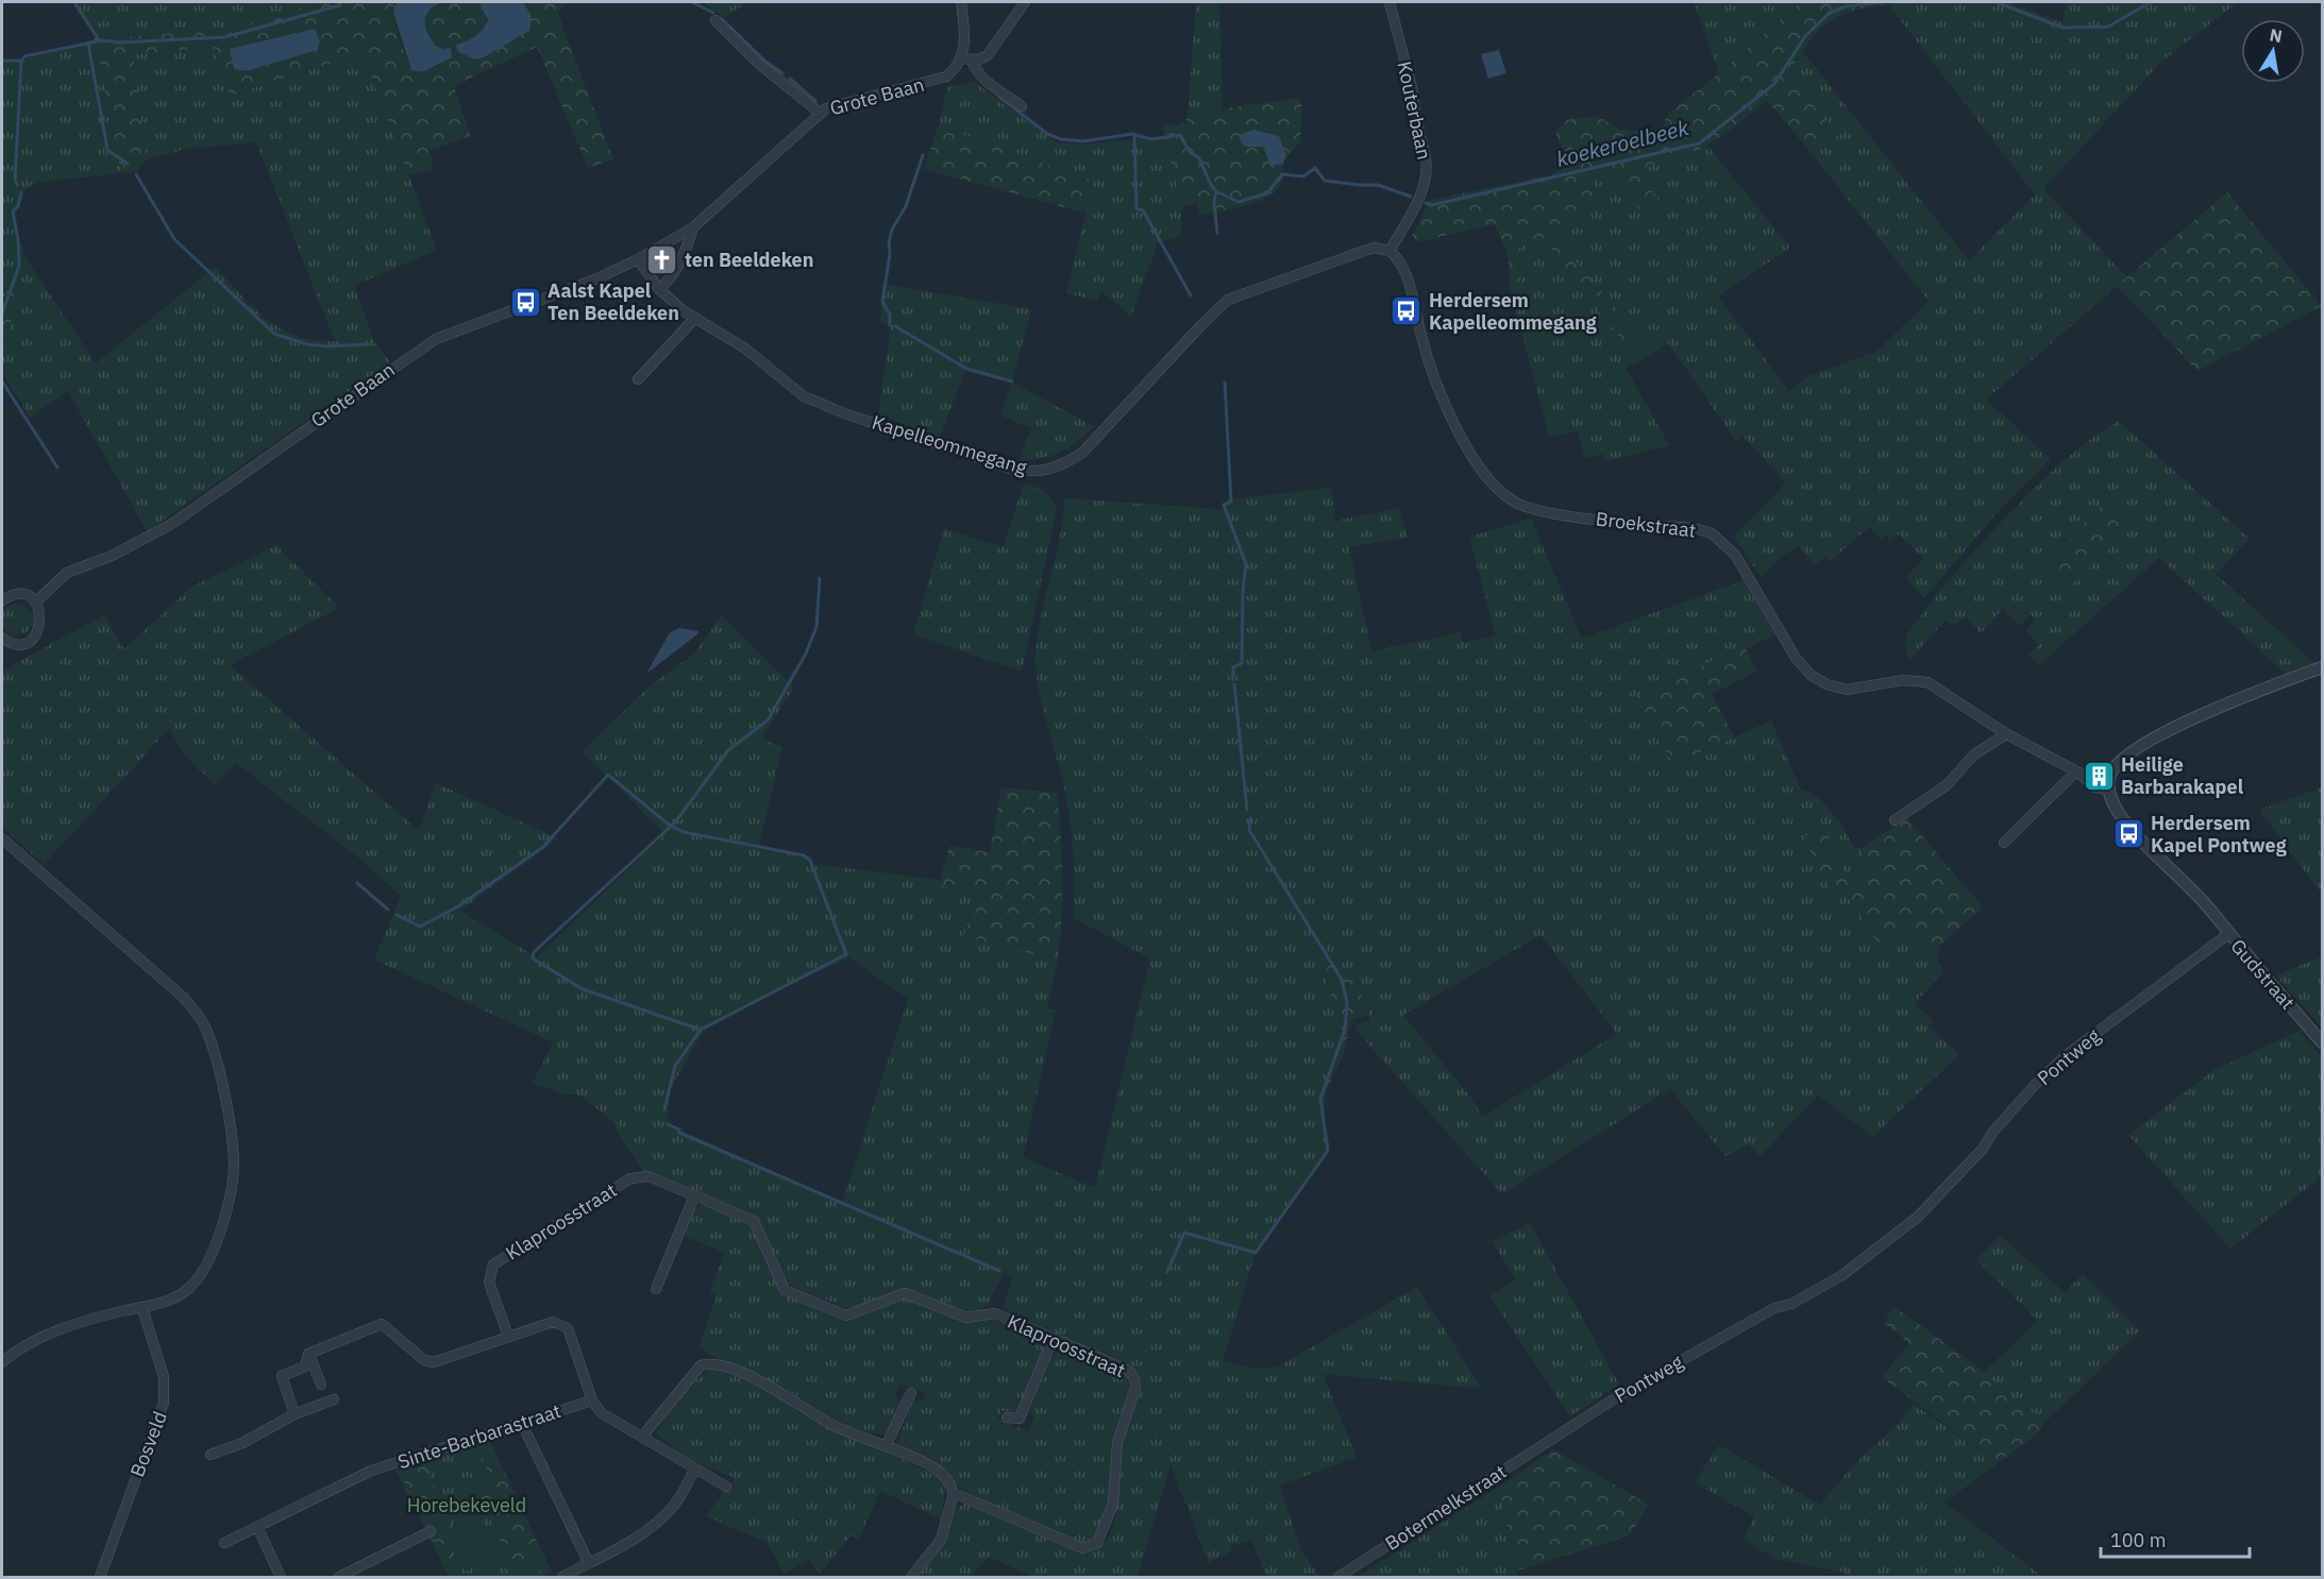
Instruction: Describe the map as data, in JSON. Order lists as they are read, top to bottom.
{
  "streets": {
    "street": [
      "Grote Baan",
      "Kouterbaan",
      "Kapelleommegang",
      "Broekstraat",
      "Gudstraat",
      "Pontweg",
      "Klaproosstraat",
      "Sinte-Barbarastraat",
      "Bosveld",
      "Botermelkstraat"
    ]
  },
  "crossings": [
    ["Grote Baan", "Kapelleommegang"],
    ["Kouterbaan", "Kapelleommegang"],
    ["Kouterbaan", "Broekstraat"],
    ["Kapelleommegang", "Broekstraat"],
    ["Gudstraat", "Pontweg"],
    ["Pontweg", "Botermelkstraat"]
  ],
  "water": ["koekeroelbeek"],
  "parks": ["Horebekeveld"],
  "places": {
    "church": ["ten Beeldeken"],
    "bus stop": ["Aalst Kapel Ten Beeldeken", "Herdersem Kapelleommegang", "Herdersem Kapel Pontweg"],
    "building": ["Heilige Barbarakapel"]
  },
  "scale_bar": "100 m",
  "north": "top"
}
